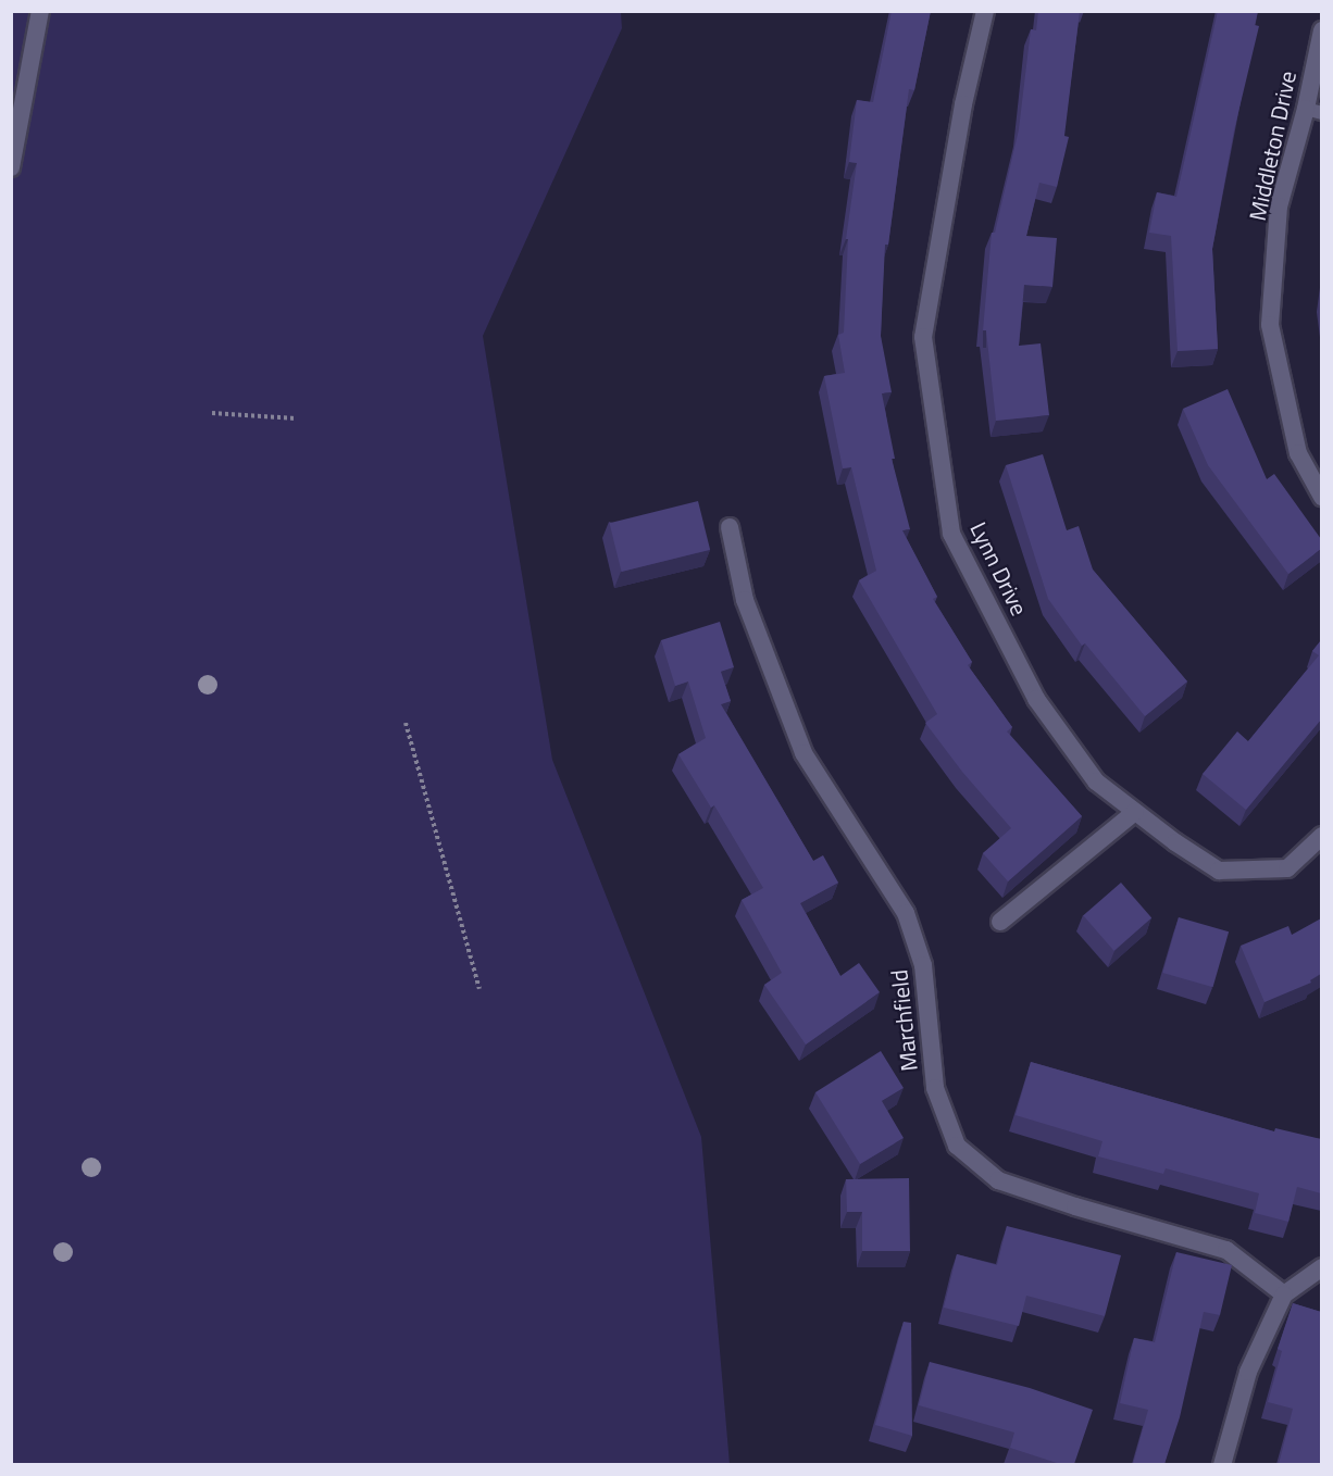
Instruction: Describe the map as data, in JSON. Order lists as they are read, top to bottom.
{
  "streets": {
    "street": ["Middleton Drive", "Lynn Drive", "Marchfield"]
  }
}
